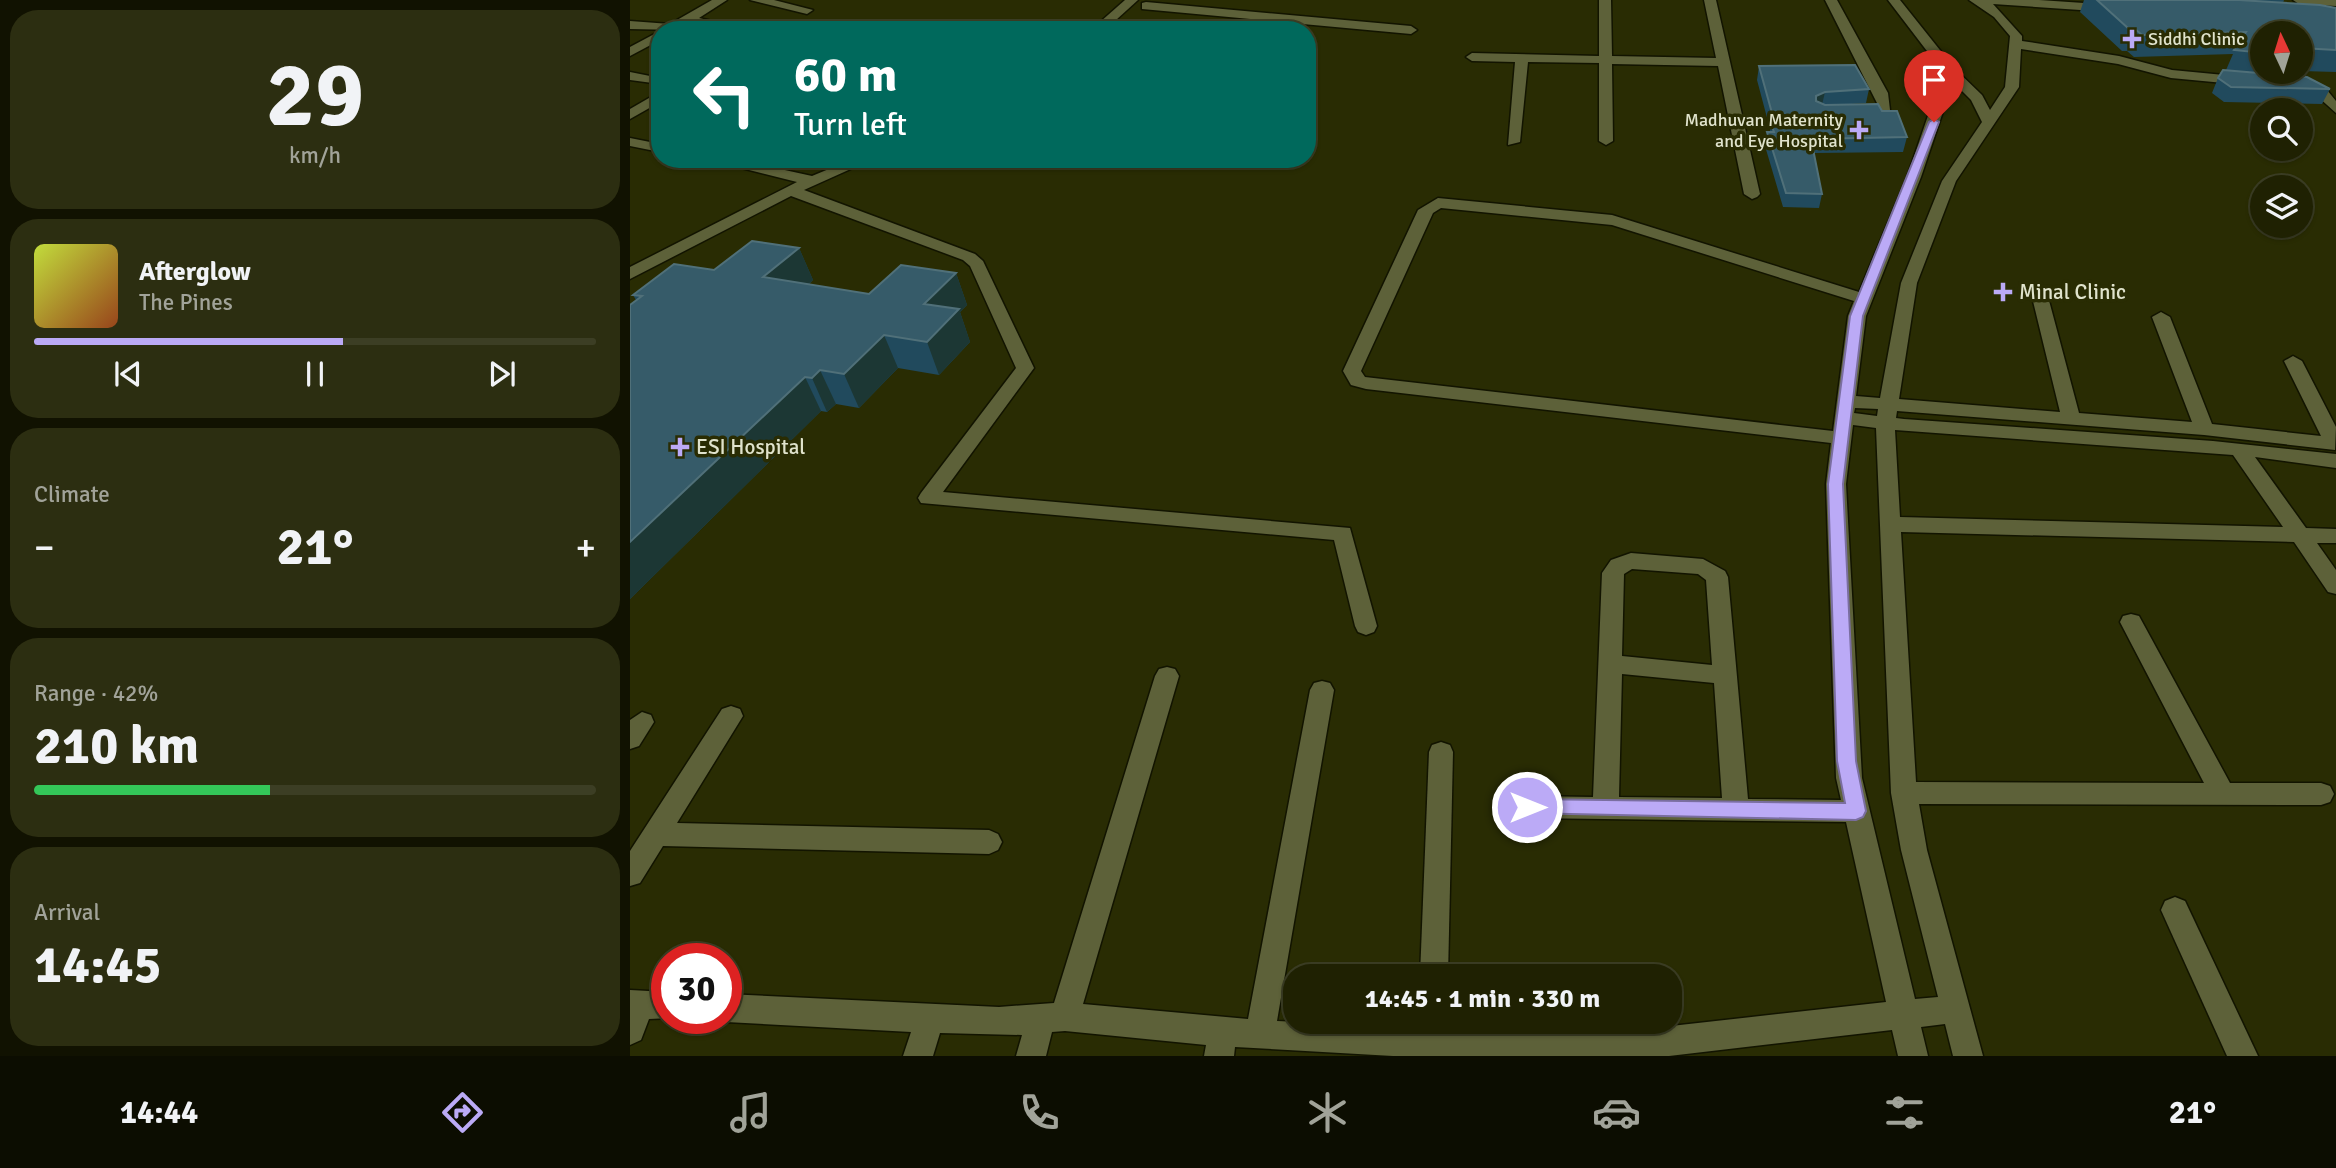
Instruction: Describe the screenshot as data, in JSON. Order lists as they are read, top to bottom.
{
  "places": {
    "health": [
      "Siddhi Clinic",
      "Madhuvan Maternity and Eye Hospital",
      "Minal Clinic",
      "ESI Hospital"
    ]
  },
  "north": "top",
  "page": {
    "tile": [
      ["29", "km/h"],
      "Climate",
      ["Range · 42%", "210 km"],
      ["Arrival", "14:45"]
    ],
    "turn": ["60 m", "Turn left"],
    "song": ["Afterglow", "The Pines"],
    "heat": ["−", "21°", "+"],
    "limit": "30",
    "trip": "14:45 · 1 min · 330 m",
    "tabs": ["14:44", "21°"]
  }
}
